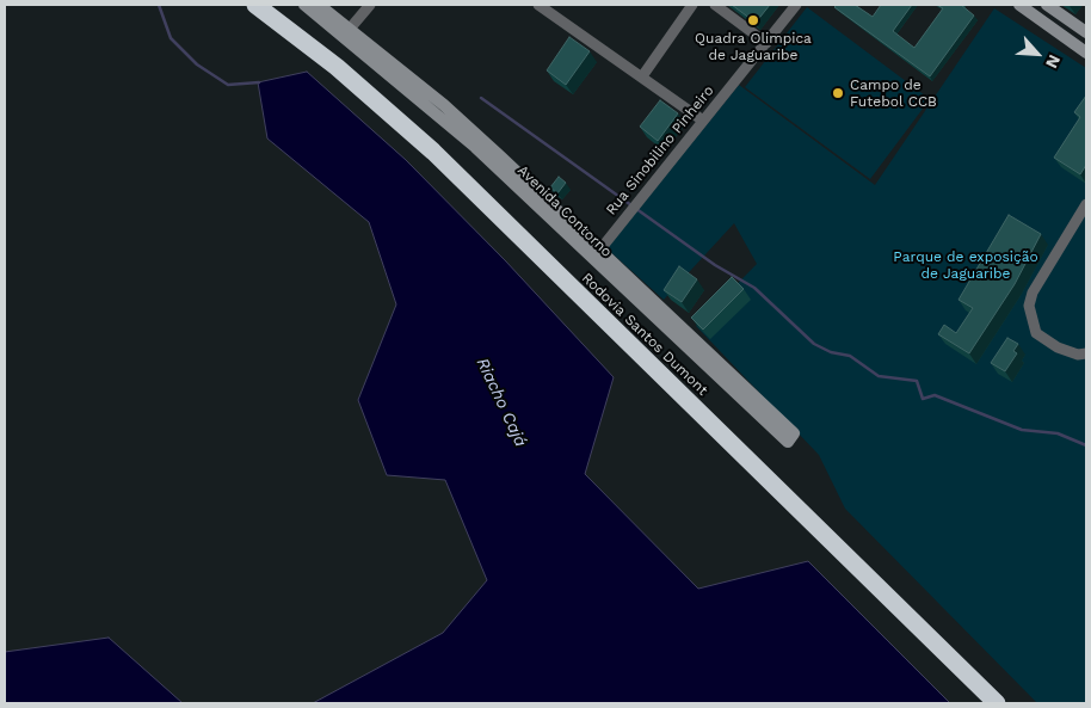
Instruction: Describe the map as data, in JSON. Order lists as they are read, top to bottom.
{
  "streets": {
    "highway": ["Rodovia Santos Dumont"],
    "street": ["Rua Sinobilino Pinheiro"]
  },
  "water": ["Riacho Cajá"],
  "parks": ["Parque de exposição de Jaguaribe"],
  "places": ["Quadra Olimpica de Jaguaribe", "Campo de Futebol CCB"],
  "north": "bottom right"
}
